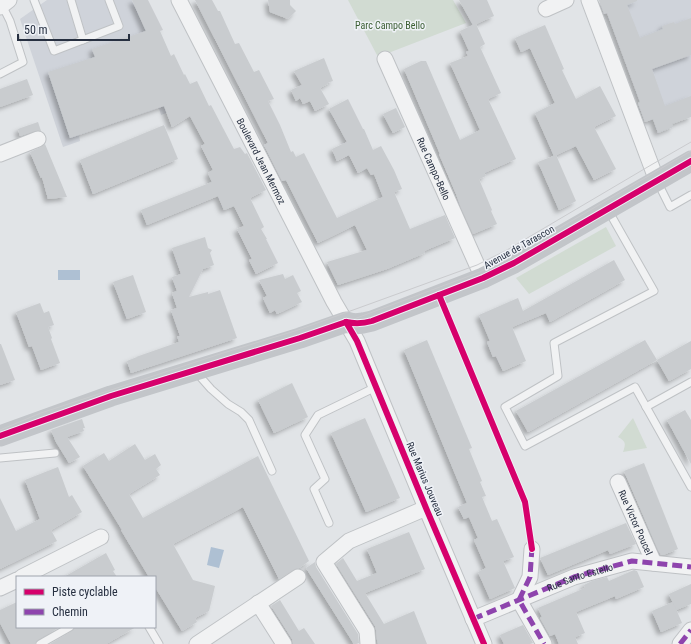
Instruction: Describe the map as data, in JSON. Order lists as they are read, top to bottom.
{
  "streets": {
    "street": [
      "Boulevard Jean Mermoz",
      "Rue Campo-Bello",
      "Avenue de Tarascon",
      "Rue Marius Jouveau",
      "Rue Victor Poucel",
      "Rue Santo Estello"
    ]
  },
  "crossings": [
    ["Boulevard Jean Mermoz", "Avenue de Tarascon"],
    ["Boulevard Jean Mermoz", "Rue Marius Jouveau"],
    ["Rue Campo-Bello", "Avenue de Tarascon"],
    ["Avenue de Tarascon", "Rue Marius Jouveau"],
    ["Rue Marius Jouveau", "Rue Santo Estello"],
    ["Rue Victor Poucel", "Rue Santo Estello"]
  ],
  "parks": ["Parc Campo Bello"],
  "legend": ["Piste cyclable", "Chemin"],
  "scale_bar": "50 m"
}
